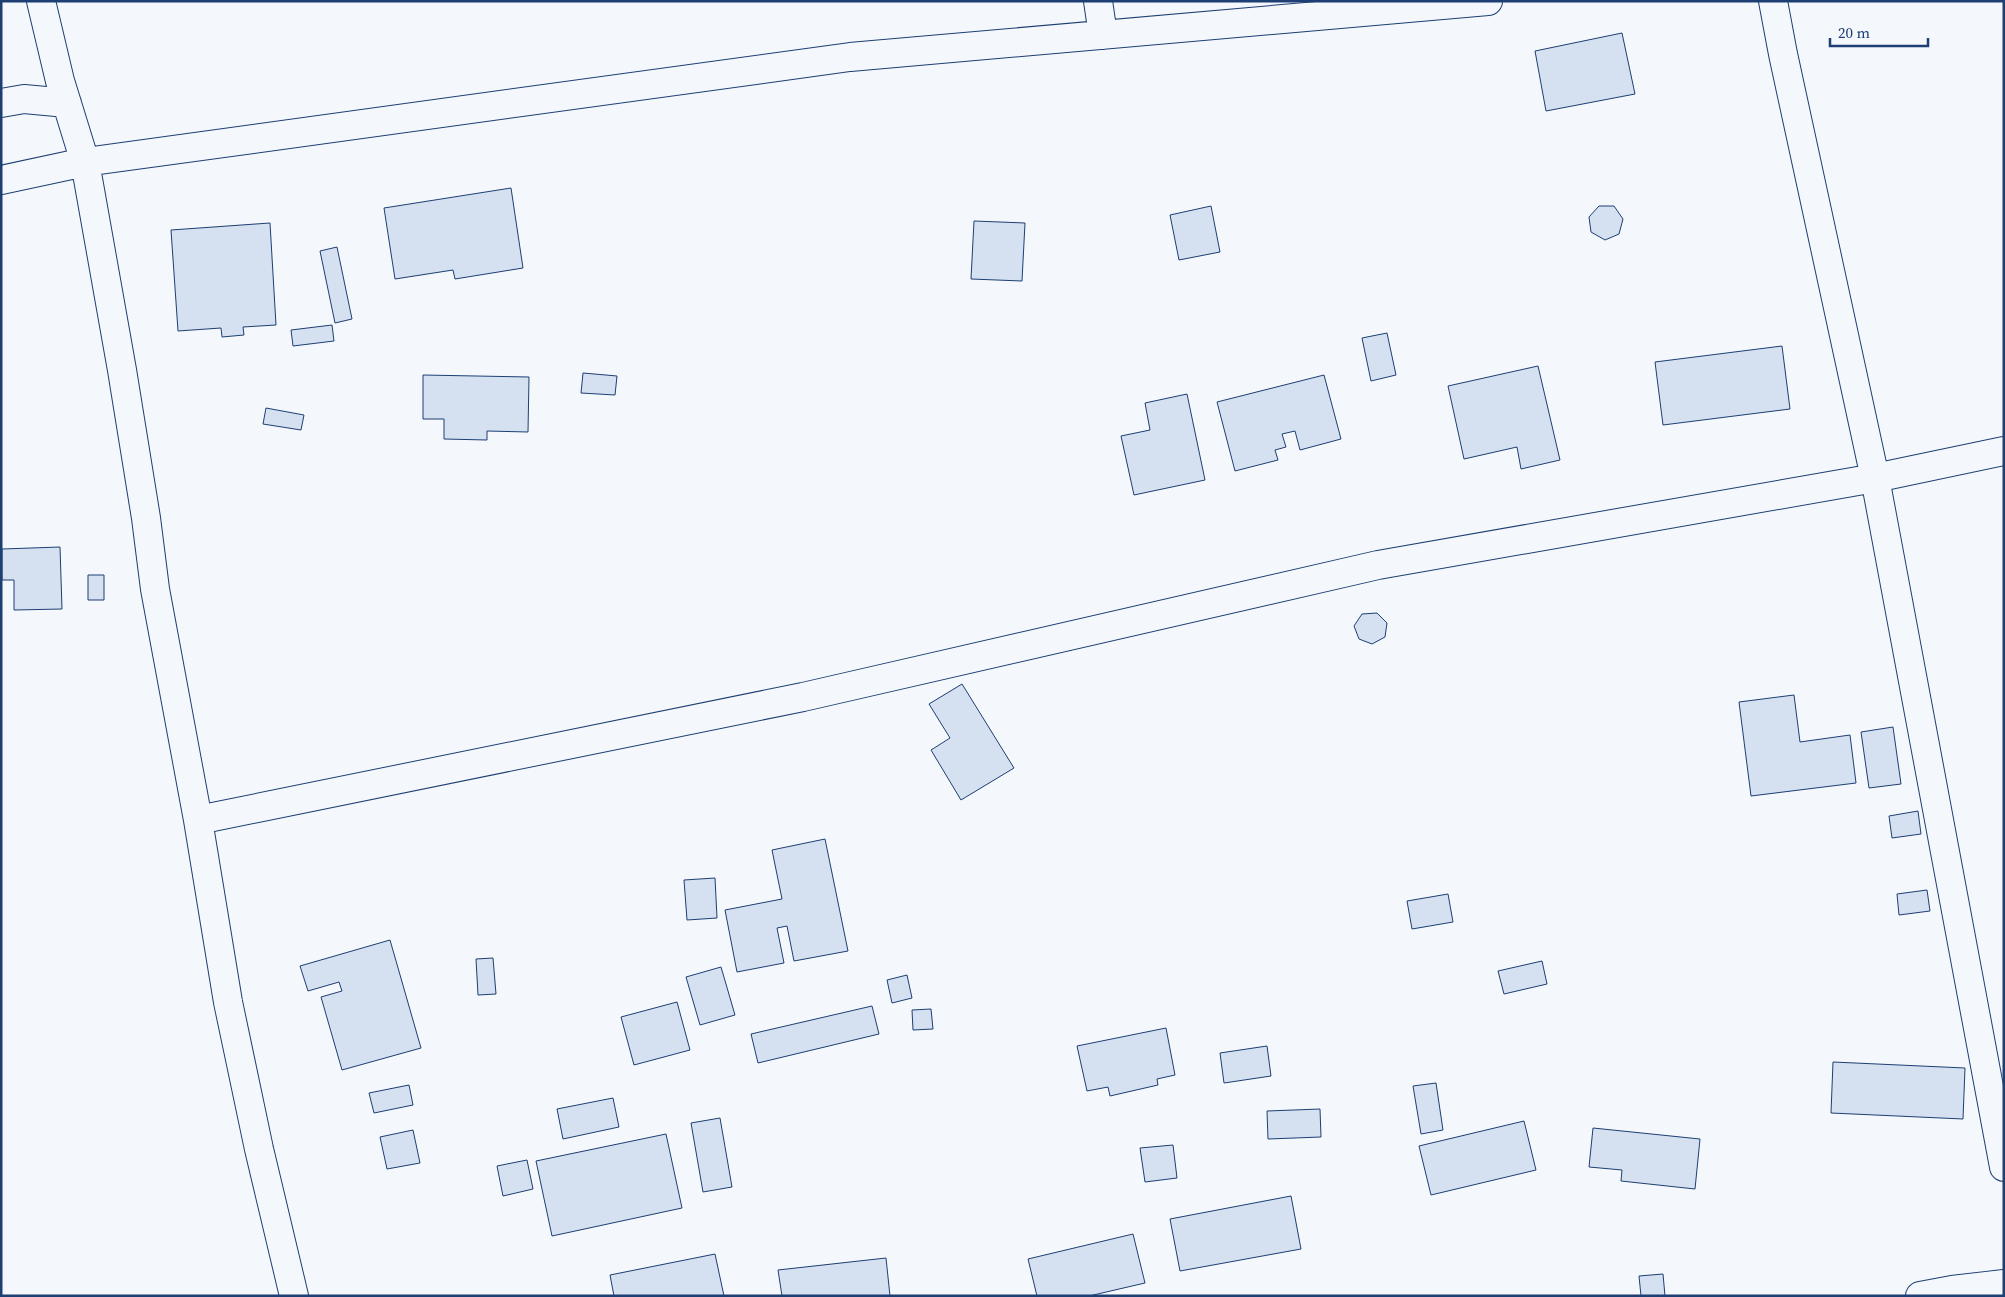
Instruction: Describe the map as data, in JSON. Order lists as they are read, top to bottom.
{
  "scale_bar": "20 m"
}
